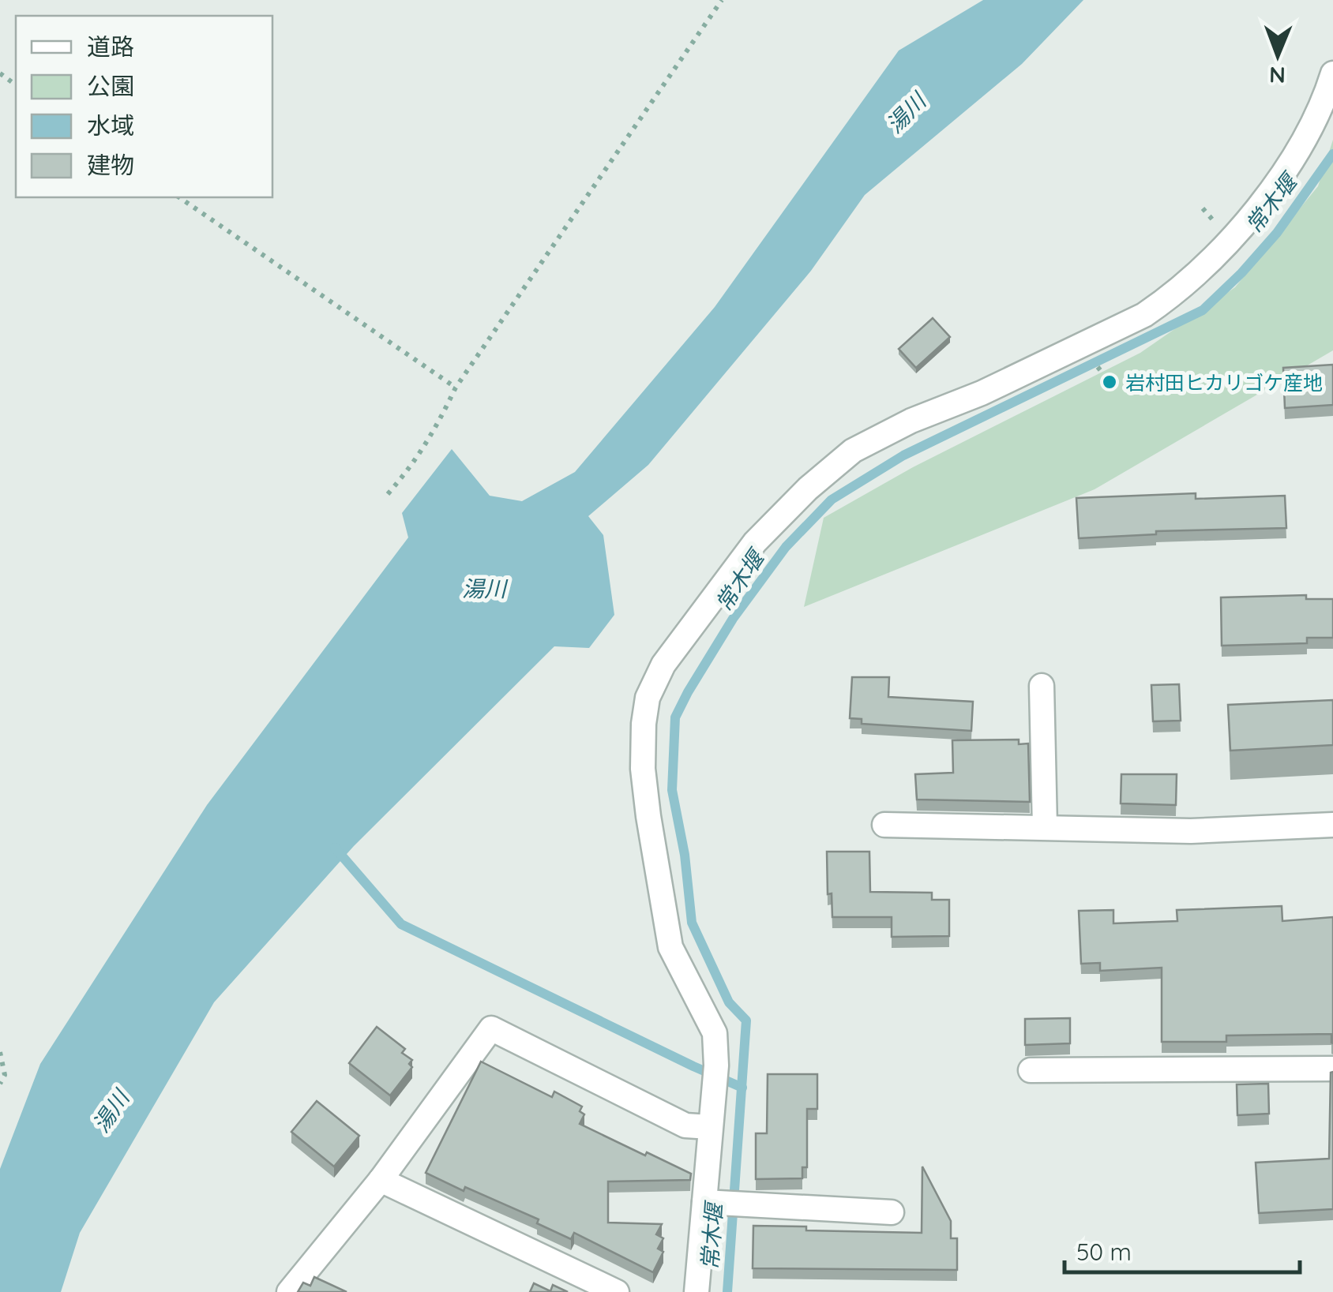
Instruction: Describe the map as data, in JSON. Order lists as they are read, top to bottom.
{
  "water": ["湯川", "常木堰"],
  "places": ["岩村田ヒカリゴケ産地"],
  "legend": [
    "道路",
    "公園",
    "水域",
    "建物"
  ],
  "scale_bar": "50 m",
  "north": "bottom"
}
